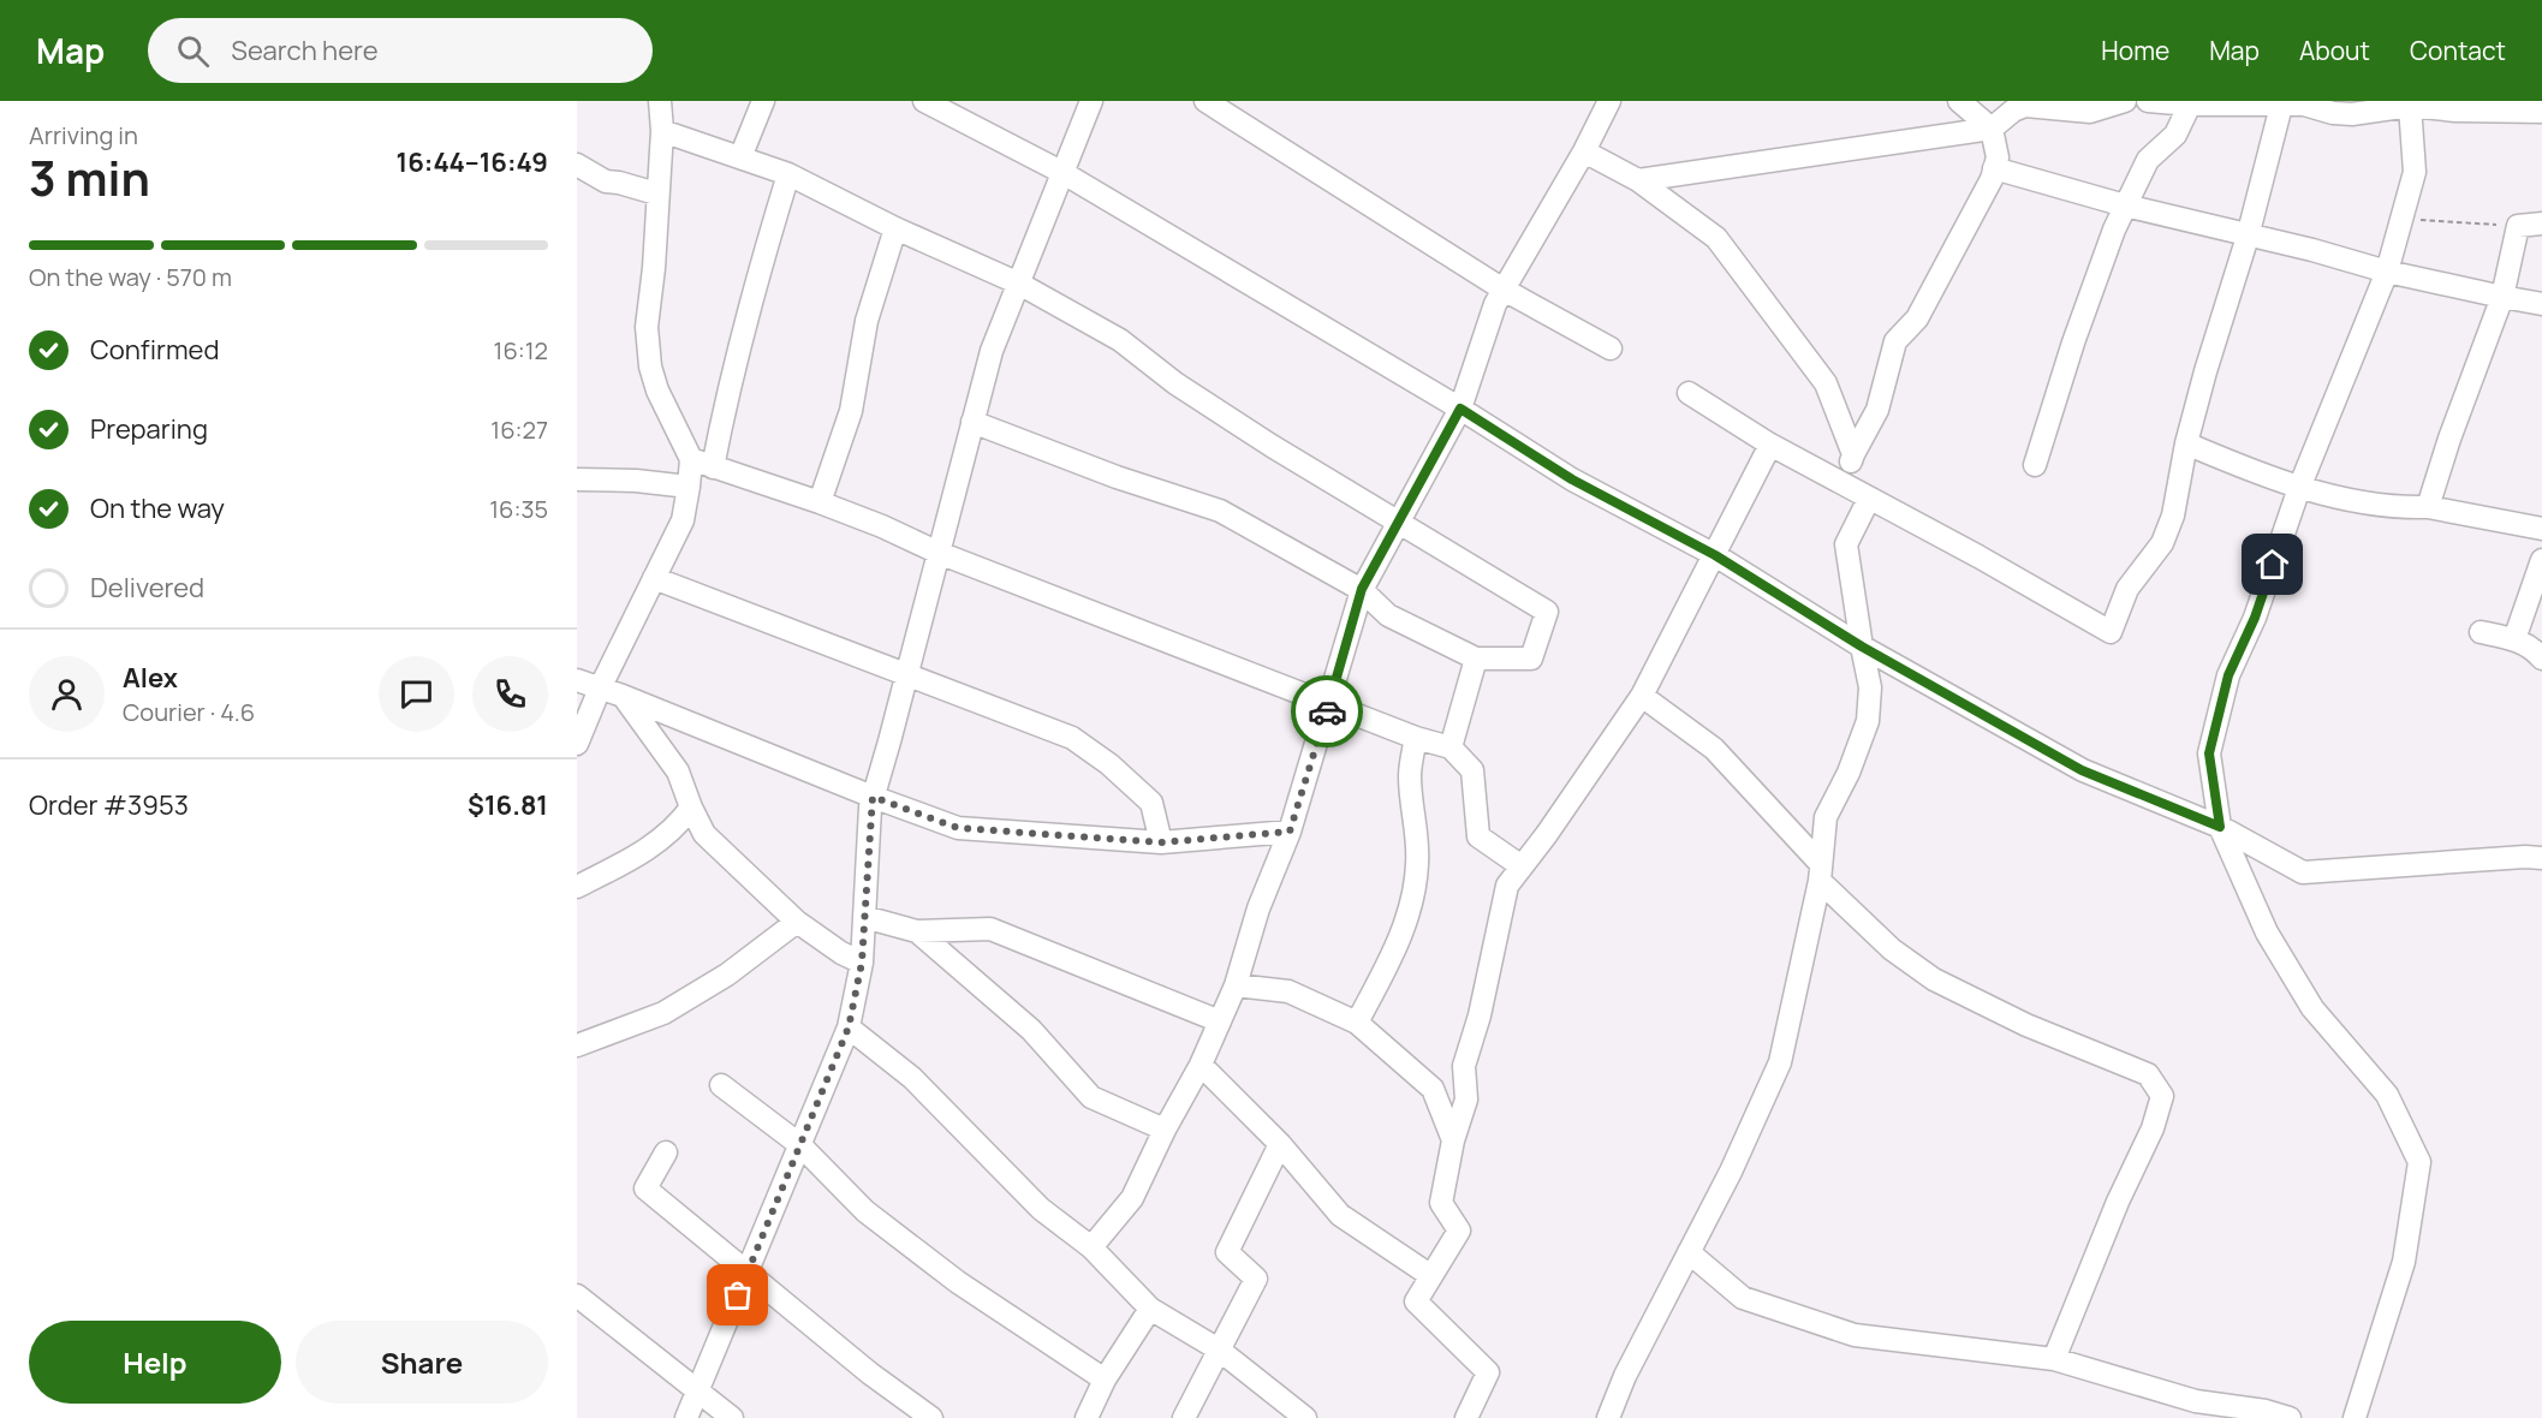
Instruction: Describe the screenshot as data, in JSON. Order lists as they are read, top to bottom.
{
  "page": {
    "header": "Map",
    "search": "Search here",
    "nav": [
      "Home",
      "Map",
      "About",
      "Contact"
    ],
    "heading": ["3 min", "Arriving in", "16:44–16:49"],
    "panel": [
      "Alex",
      "Courier · 4.6",
      "Order #3953",
      "$16.81"
    ],
    "bar": "On the way · 570 m",
    "list": [
      ["Confirmed", "16:12"],
      ["Preparing", "16:27"],
      ["On the way", "16:35"],
      "Delivered"
    ],
    "buttons": ["Help", "Share"]
  }
}
